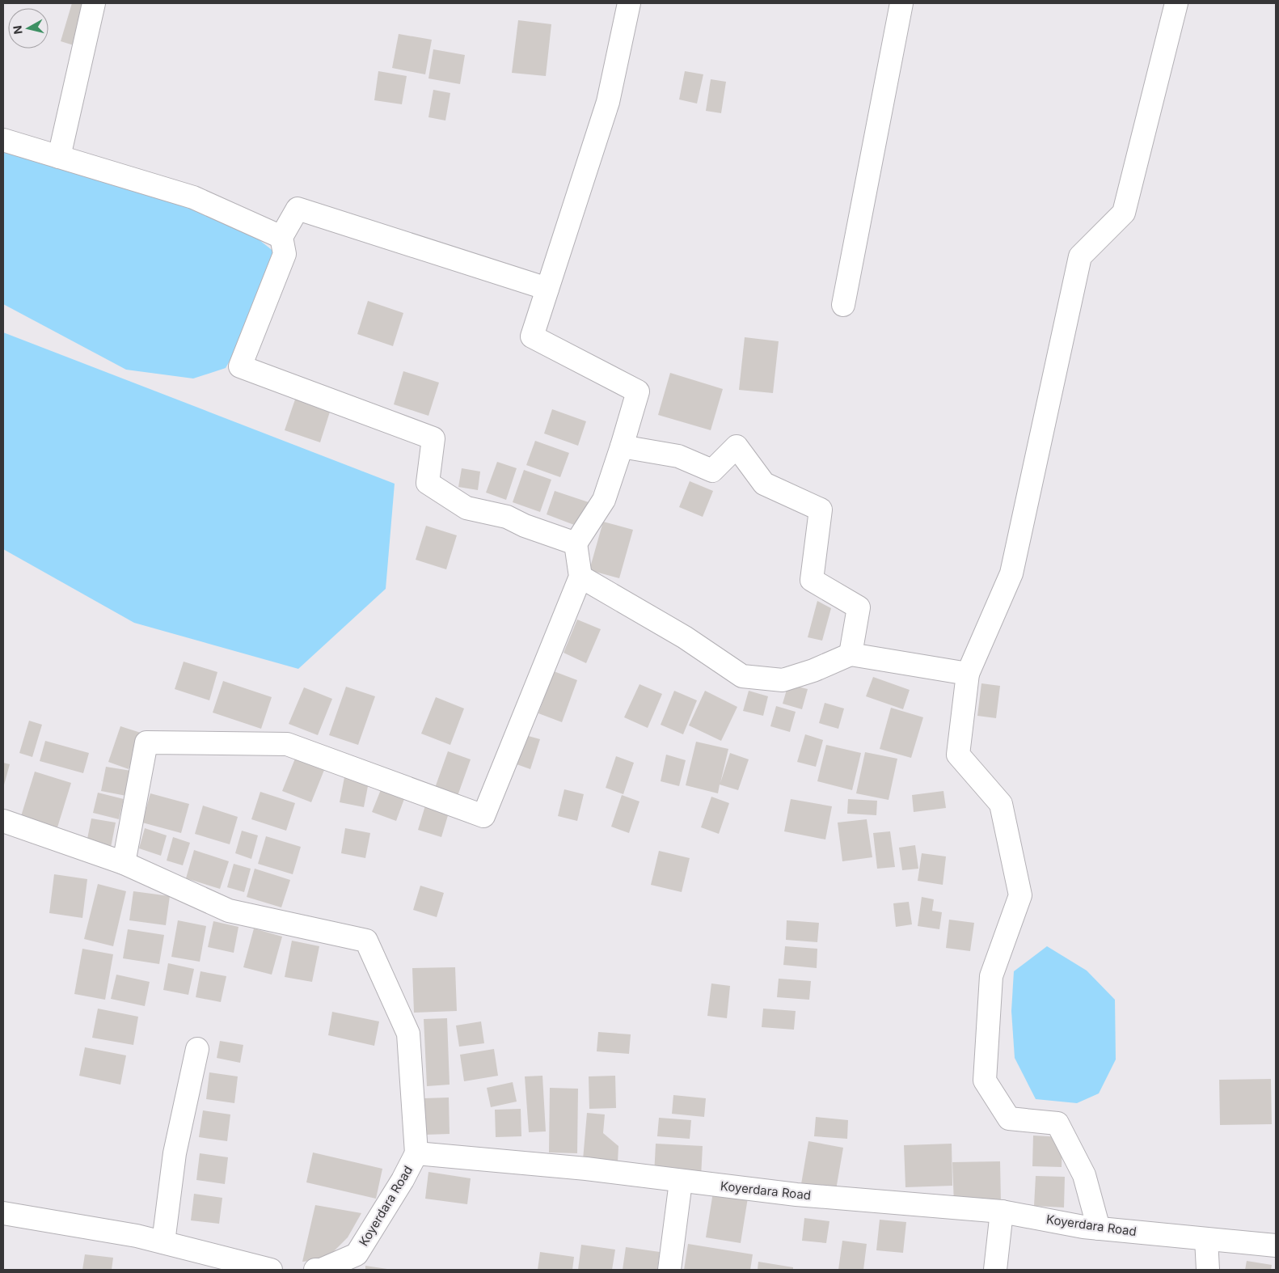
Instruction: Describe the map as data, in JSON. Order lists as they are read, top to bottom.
{
  "streets": {
    "street": ["Koyerdara Road"]
  },
  "north": "left"
}
